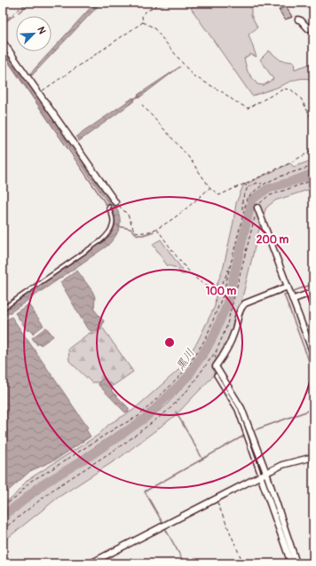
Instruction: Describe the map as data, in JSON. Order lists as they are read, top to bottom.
{
  "water": ["黒川"],
  "north": "top right",
  "rings": ["200 m", "100 m"]
}
